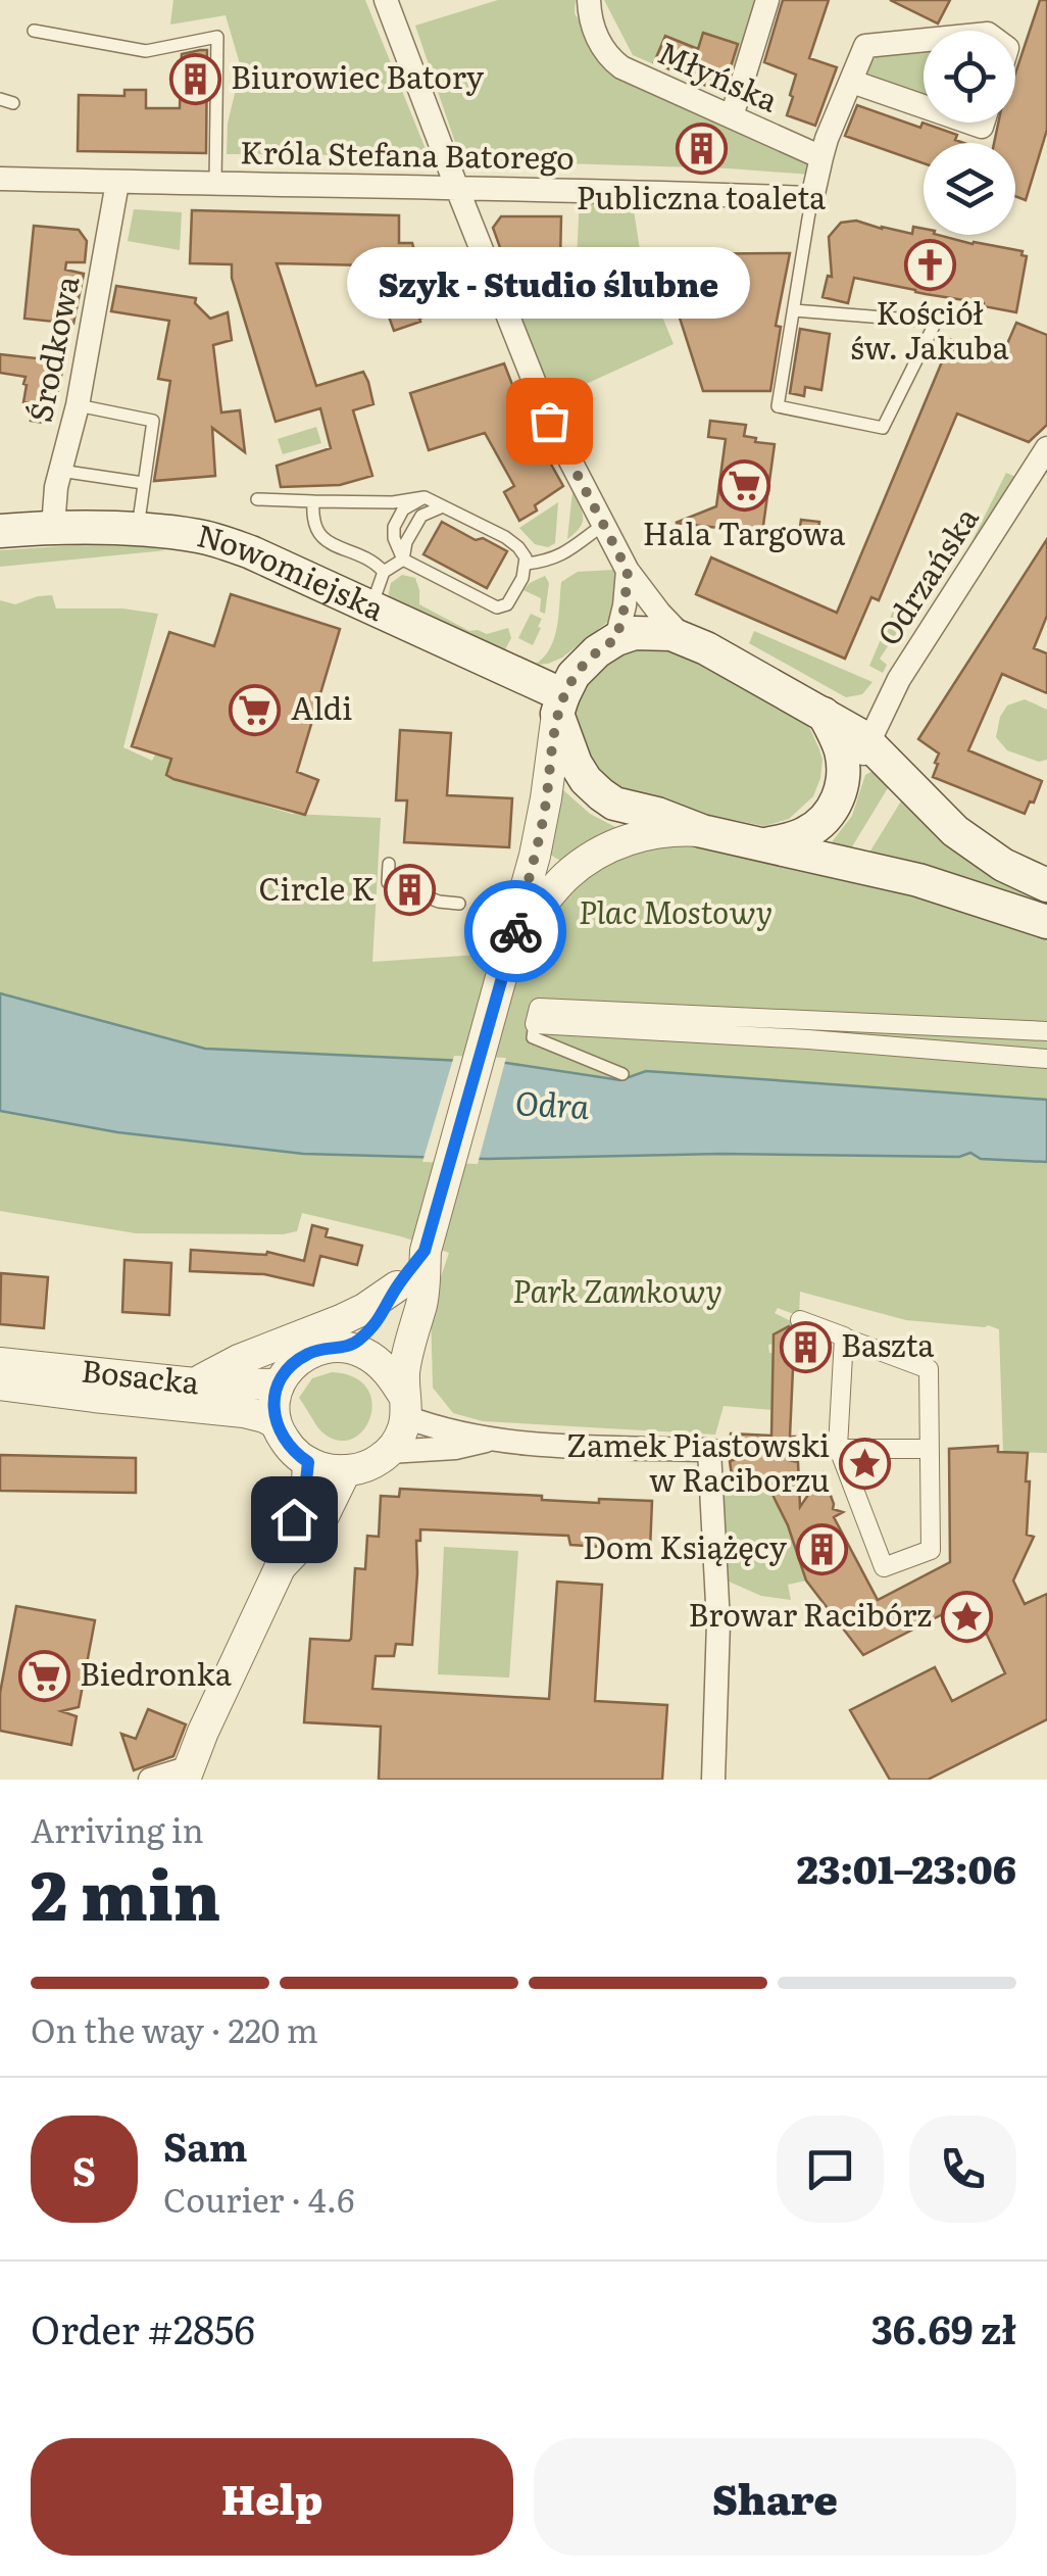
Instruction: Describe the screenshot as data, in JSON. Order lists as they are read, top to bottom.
{
  "streets": {
    "main road": ["Nowomiejska"],
    "street": [
      "Młyńska",
      "Króla Stefana Batorego",
      "Środkowa",
      "Odrzańska",
      "Bosacka"
    ]
  },
  "crossings": [
    ["Króla Stefana Batorego", "Środkowa"],
    ["Środkowa", "Nowomiejska"]
  ],
  "water": ["Odra"],
  "parks": ["Plac Mostowy", "Park Zamkowy"],
  "places": {
    "building": [
      "Biurowiec Batory",
      "Publiczna toaleta",
      "Circle K",
      "Baszta",
      "Dom Książęcy"
    ],
    "church": ["Kościół św. Jakuba"],
    "other": ["Szyk - Studio ślubne"],
    "supermarket": ["Hala Targowa", "Aldi", "Biedronka"],
    "place": ["Zamek Piastowski w Raciborzu", "Browar Racibórz"]
  },
  "page": {
    "bubble": "Szyk - Studio ślubne",
    "heading": ["2 min", "Arriving in", "23:01–23:06"],
    "panel": [
      "Sam",
      "Courier · 4.6",
      "Order #2856",
      "36.69 zł"
    ],
    "bar": "On the way · 220 m",
    "round": "S",
    "buttons": ["Help", "Share"]
  }
}
